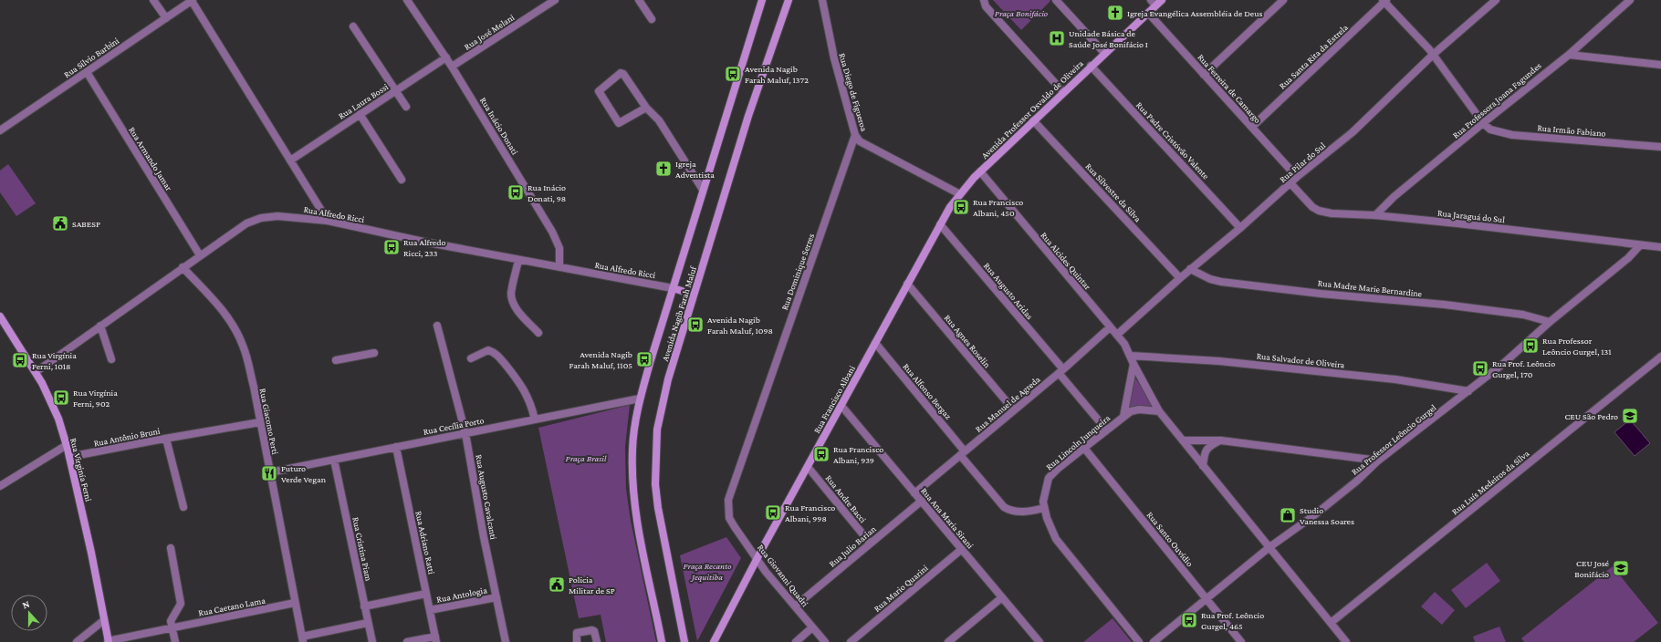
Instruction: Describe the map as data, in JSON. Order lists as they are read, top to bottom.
{
  "streets": {
    "main road": [
      "Avenida Professor Osvaldo de Oliveira",
      "Avenida Nagib Farah Maluf",
      "Rua Francisco Albani",
      "Rua Virginía Ferni"
    ],
    "street": [
      "Rua José Melani",
      "Rua Santa Rita da Estrela",
      "Rua Silvio Barbini",
      "Rua Ferreira de Camargo",
      "Rua Diego de Figueroa",
      "Rua Professora Joana Fagundes",
      "Rua Laura Bossi",
      "Rua Inácio Donati",
      "Rua Irmão Fabiano",
      "Rua Padre Cristóvão Valente",
      "Rua Armando Jamar",
      "Rua Pilar do Sul",
      "Rua Silvestre da Silva",
      "Rua Alfredo Ricci",
      "Rua Jaraguá do Sul",
      "Rua Alcides Quintar",
      "Rua Dominique Serres",
      "Rua Madre Marie Bernardine",
      "Rua Augusto Aridas",
      "Rua Agnes Roselin",
      "Rua Salvador de Oliveira",
      "Rua Alfonso Bergaz",
      "Rua Manuel de Agreda",
      "Rua Giacomo Perti",
      "Rua Cecília Porto",
      "Rua Antônio Bruni",
      "Rua Professor Leôncio Gurgel",
      "Rua Lincoln Junqueira",
      "Rua Luís Medeiros da Silva",
      "Rua Augusto Cavalcanti",
      "Rua Andre Bacci",
      "Rua Ana Maria Sirani",
      "Rua Santo Ouvídio",
      "Rua Adriano Ratti",
      "Rua Julio Barian",
      "Rua Cristina Piam",
      "Rua Giovanni Quadri",
      "Rua Mario Quarini",
      "Rua Antologia",
      "Rua Caetano Lama"
    ]
  },
  "crossings": [
    ["Rua José Melani", "Rua Inácio Donati"],
    ["Rua Santa Rita da Estrela", "Rua Ferreira de Camargo"],
    ["Rua Silvio Barbini", "Rua Armando Jamar"],
    ["Rua Ferreira de Camargo", "Avenida Professor Osvaldo de Oliveira"],
    ["Rua Ferreira de Camargo", "Rua Pilar do Sul"],
    ["Rua Diego de Figueroa", "Rua Dominique Serres"],
    ["Rua Diego de Figueroa", "Rua Francisco Albani"],
    ["Rua Professora Joana Fagundes", "Rua Irmão Fabiano"],
    ["Rua Professora Joana Fagundes", "Rua Jaraguá do Sul"],
    ["Rua Laura Bossi", "Rua Inácio Donati"],
    ["Avenida Professor Osvaldo de Oliveira", "Rua Padre Cristóvão Valente"],
    ["Avenida Professor Osvaldo de Oliveira", "Rua Silvestre da Silva"],
    ["Avenida Professor Osvaldo de Oliveira", "Rua Alcides Quintar"],
    ["Avenida Professor Osvaldo de Oliveira", "Rua Francisco Albani"],
    ["Rua Inácio Donati", "Rua Alfredo Ricci"],
    ["Rua Padre Cristóvão Valente", "Rua Pilar do Sul"],
    ["Rua Armando Jamar", "Rua Alfredo Ricci"],
    ["Rua Pilar do Sul", "Rua Silvestre da Silva"],
    ["Rua Pilar do Sul", "Rua Jaraguá do Sul"],
    ["Rua Pilar do Sul", "Rua Alcides Quintar"],
    ["Rua Pilar do Sul", "Rua Madre Marie Bernardine"],
    ["Rua Alfredo Ricci", "Avenida Nagib Farah Maluf"],
    ["Rua Alfredo Ricci", "Rua Giacomo Perti"],
    ["Rua Alfredo Ricci", "Rua Virginía Ferni"],
    ["Rua Jaraguá do Sul", "Rua Professor Leôncio Gurgel"],
    ["Rua Alcides Quintar", "Rua Salvador de Oliveira"],
    ["Rua Alcides Quintar", "Rua Francisco Albani"],
    ["Rua Alcides Quintar", "Rua Manuel de Agreda"],
    ["Rua Alcides Quintar", "Rua Lincoln Junqueira"],
    ["Rua Dominique Serres", "Rua Giovanni Quadri"],
    ["Rua Madre Marie Bernardine", "Rua Professor Leôncio Gurgel"],
    ["Rua Augusto Aridas", "Rua Francisco Albani"],
    ["Rua Augusto Aridas", "Rua Manuel de Agreda"],
    ["Rua Augusto Aridas", "Rua Lincoln Junqueira"],
    ["Avenida Nagib Farah Maluf", "Rua Cecília Porto"],
    ["Rua Agnes Roselin", "Rua Francisco Albani"],
    ["Rua Agnes Roselin", "Rua Manuel de Agreda"],
    ["Rua Salvador de Oliveira", "Rua Professor Leôncio Gurgel"],
    ["Rua Alfonso Bergaz", "Rua Francisco Albani"],
    ["Rua Alfonso Bergaz", "Rua Manuel de Agreda"],
    ["Rua Alfonso Bergaz", "Rua Lincoln Junqueira"],
    ["Rua Francisco Albani", "Rua Andre Bacci"],
    ["Rua Francisco Albani", "Rua Ana Maria Sirani"],
    ["Rua Francisco Albani", "Rua Giovanni Quadri"],
    ["Rua Manuel de Agreda", "Rua Ana Maria Sirani"],
    ["Rua Giacomo Perti", "Rua Cecília Porto"],
    ["Rua Giacomo Perti", "Rua Antônio Bruni"],
    ["Rua Giacomo Perti", "Rua Caetano Lama"],
    ["Rua Cecília Porto", "Rua Augusto Cavalcanti"],
    ["Rua Cecília Porto", "Rua Adriano Ratti"],
    ["Rua Cecília Porto", "Rua Cristina Piam"],
    ["Rua Antônio Bruni", "Rua Virginía Ferni"],
    ["Rua Professor Leôncio Gurgel", "Rua Santo Ouvídio"],
    ["Rua Lincoln Junqueira", "Rua Santo Ouvídio"],
    ["Rua Virginía Ferni", "Rua Caetano Lama"],
    ["Rua Augusto Cavalcanti", "Rua Antologia"],
    ["Rua Andre Bacci", "Rua Julio Barian"],
    ["Rua Ana Maria Sirani", "Rua Julio Barian"],
    ["Rua Ana Maria Sirani", "Rua Mario Quarini"],
    ["Rua Adriano Ratti", "Rua Antologia"],
    ["Rua Julio Barian", "Rua Giovanni Quadri"]
  ],
  "parks": ["Praça Bonifácio", "Praça Brasil", "Praça Recanto Jequitiba"],
  "places": {
    "church": ["Igreja Evangélica Assembléia de Deus", "Igreja Adventista"],
    "hospital": ["Unidade Básica de Saúde José Bonifácio I"],
    "bus stop": [
      "Avenida Nagib Farah Maluf, 1372",
      "Rua Inácio Donati, 98",
      "Rua Francisco Albani, 450",
      "Rua Alfredo Ricci, 233",
      "Avenida Nagib Farah Maluf, 1098",
      "Rua Professor Leôncio Gurgel, 131",
      "Avenida Nagib Farah Maluf, 1105",
      "Rua Virgínia Ferni, 1018",
      "Rua Prof. Leôncio Gurgel, 170",
      "Rua Virgínia Ferni, 902",
      "Rua Francisco Albani, 939",
      "Rua Francisco Albani, 998",
      "Rua Prof. Leôncio Gurgel, 465"
    ],
    "public building": ["SABESP", "Policia Militar de SP"],
    "school or university": ["CEU São Pedro", "CEU José Bonifácio"],
    "restaurant": ["Futuro Verde Vegan"],
    "shop": ["Studio Vanessa Soares"]
  },
  "north": "top"
}
